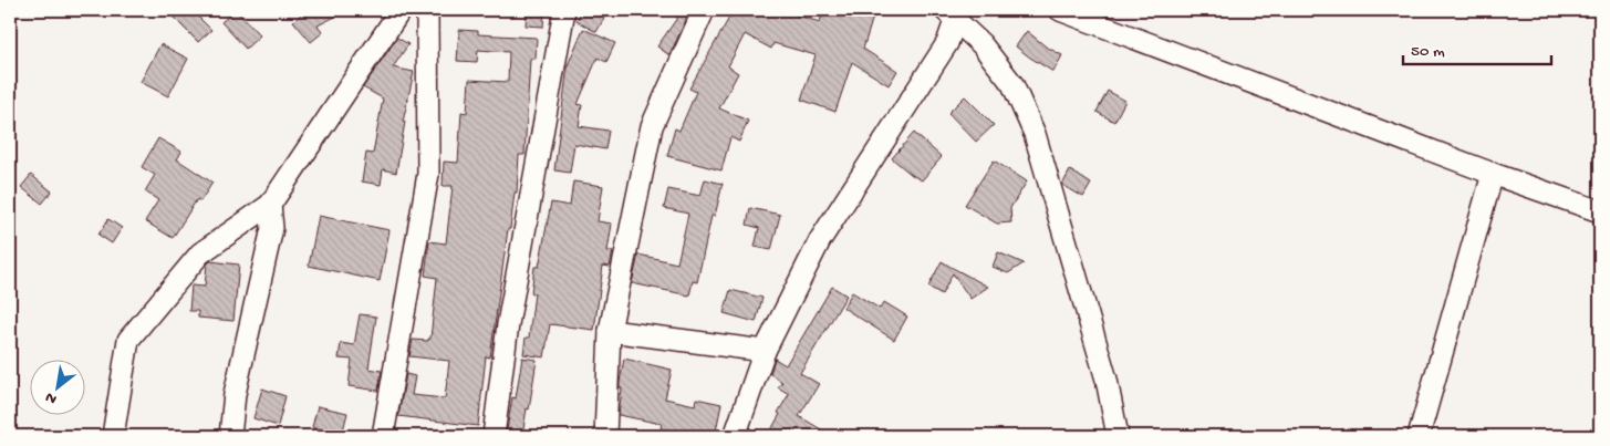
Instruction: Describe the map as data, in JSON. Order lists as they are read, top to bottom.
{
  "scale_bar": "50 m",
  "north": "bottom left"
}
